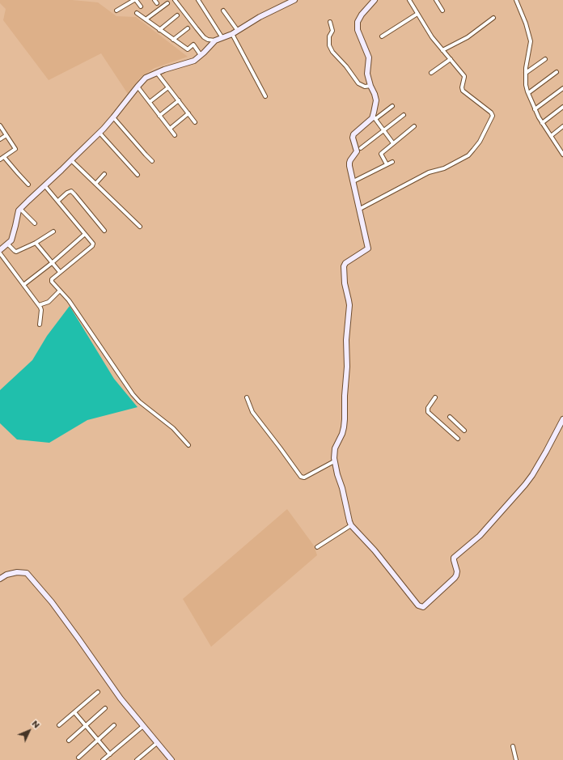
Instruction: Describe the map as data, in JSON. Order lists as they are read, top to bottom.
{
  "north": "top right"
}
